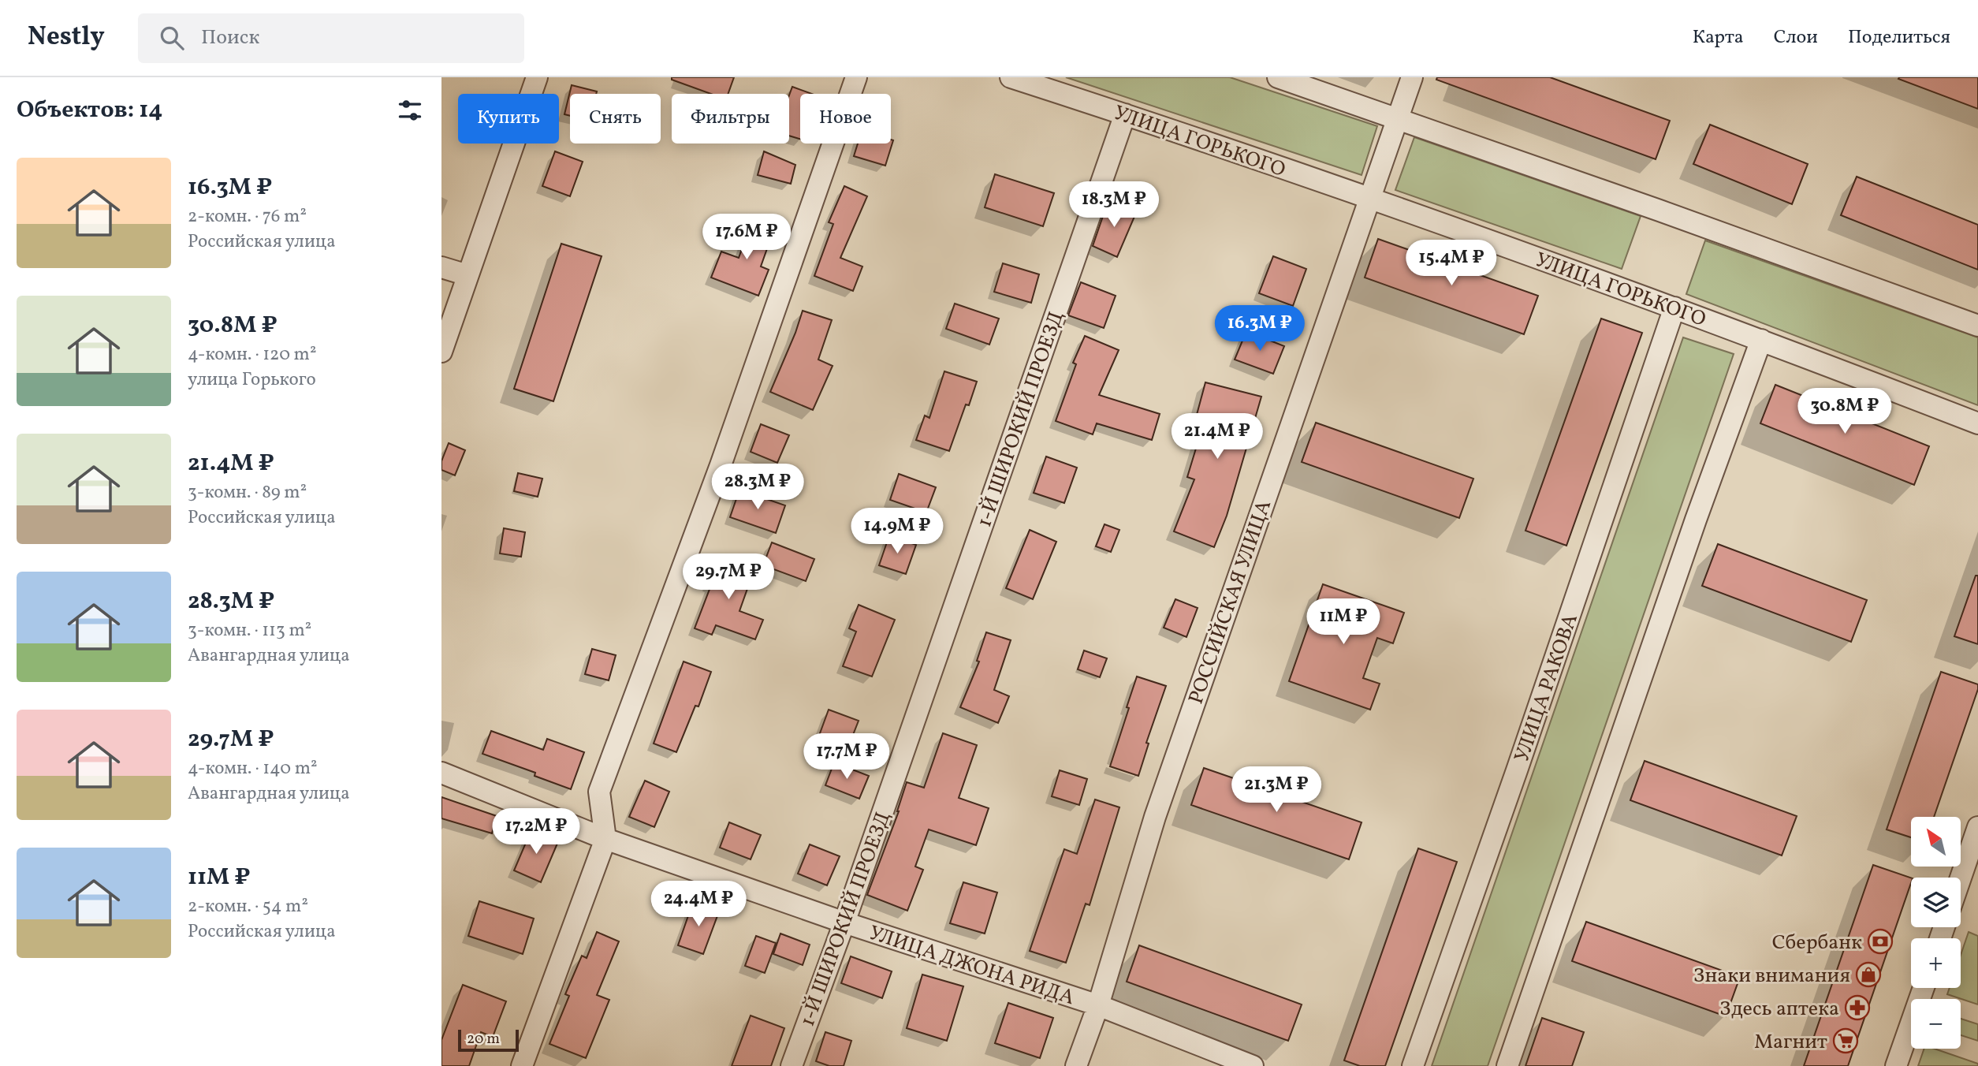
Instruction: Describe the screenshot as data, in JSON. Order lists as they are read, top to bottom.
{
  "streets": {
    "street": [
      "УЛИЦА ГОРЬКОГО",
      "1-Й ШИРОКИЙ ПРОЕЗД",
      "РОССИЙСКАЯ УЛИЦА",
      "УЛИЦА РАКОВА",
      "УЛИЦА ДЖОНА РИДА"
    ]
  },
  "crossings": [
    ["УЛИЦА ГОРЬКОГО", "1-Й ШИРОКИЙ ПРОЕЗД"],
    ["УЛИЦА ГОРЬКОГО", "РОССИЙСКАЯ УЛИЦА"],
    ["УЛИЦА ГОРЬКОГО", "УЛИЦА РАКОВА"],
    ["1-Й ШИРОКИЙ ПРОЕЗД", "УЛИЦА ДЖОНА РИДА"],
    ["РОССИЙСКАЯ УЛИЦА", "УЛИЦА ДЖОНА РИДА"]
  ],
  "places": {
    "bank": ["Сбербанк"],
    "shop": ["Знаки внимания"],
    "pharmacy": ["Здесь аптека"],
    "supermarket": ["Магнит"]
  },
  "scale_bar": "20 m",
  "north": "top left",
  "page": {
    "header": "Nestly",
    "search": "Поиск",
    "nav": ["Карта", "Слои", "Поделиться"],
    "heading": "Объектов: 14",
    "chip": [
      "Купить",
      "Снять",
      "Фильтры",
      "Новое"
    ],
    "list": [
      {
        "name": "16.3M ₽",
        "note": "2-комн. · 76 m² · Российская улица"
      },
      {
        "name": "30.8M ₽",
        "note": "4-комн. · 120 m² · улица Горького"
      },
      {
        "name": "21.4M ₽",
        "note": "3-комн. · 89 m² · Российская улица"
      },
      {
        "name": "28.3M ₽",
        "note": "3-комн. · 113 m² · Авангардная улица"
      },
      {
        "name": "29.7M ₽",
        "note": "4-комн. · 140 m² · Авангардная улица"
      },
      {
        "name": "11M ₽",
        "note": "2-комн. · 54 m² · Российская улица"
      }
    ],
    "price": [
      "18.3M ₽",
      "17.6M ₽",
      "15.4M ₽",
      "16.3M ₽",
      "30.8M ₽",
      "21.4M ₽",
      "28.3M ₽",
      "14.9M ₽",
      "29.7M ₽",
      "11M ₽",
      "17.7M ₽",
      "21.3M ₽",
      "17.2M ₽",
      "24.4M ₽"
    ],
    "map_buttons": ["+", "−"],
    "scale": "20 m"
  }
}
